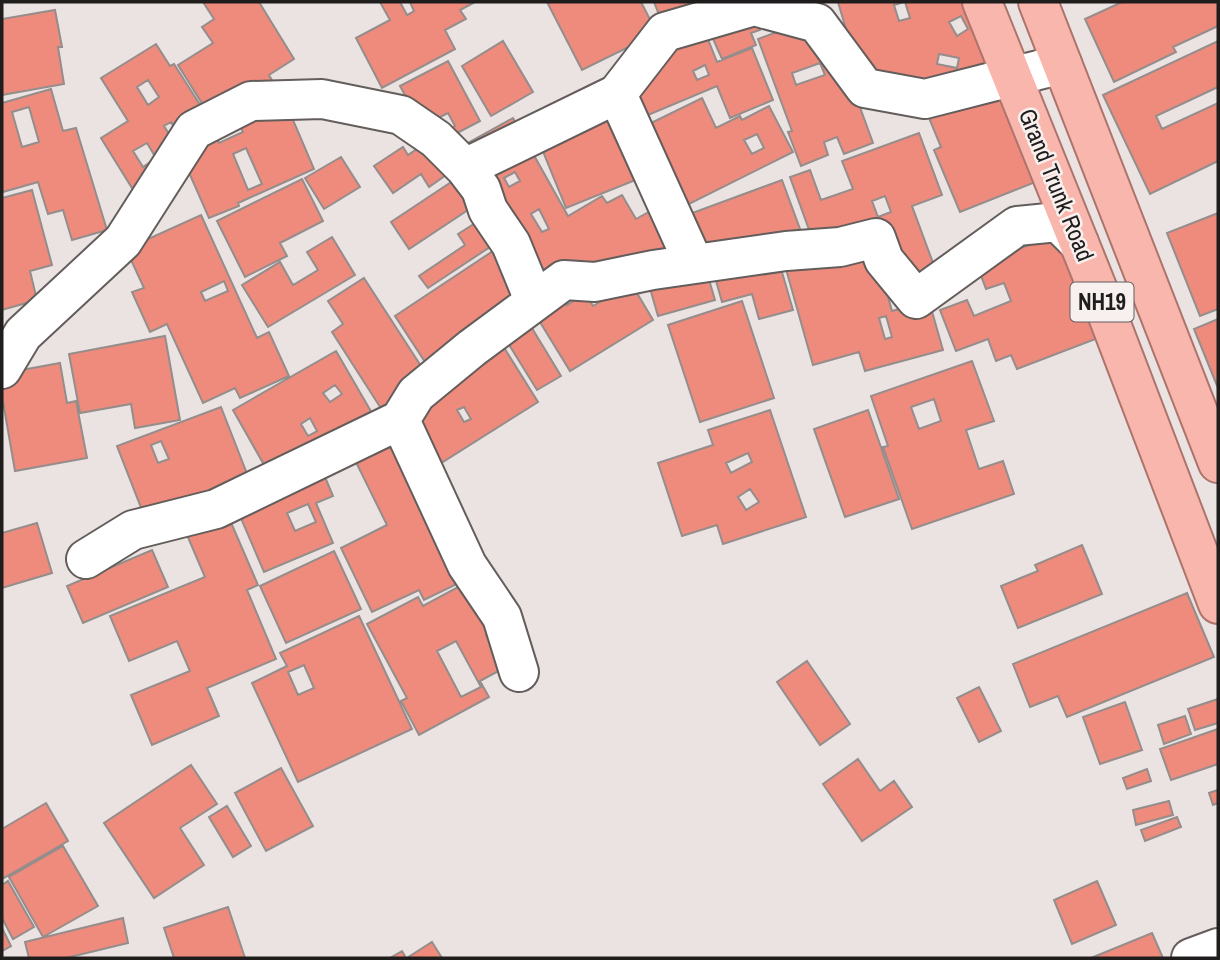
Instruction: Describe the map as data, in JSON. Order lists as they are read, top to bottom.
{
  "streets": {
    "highway": ["Grand Trunk Road", "NH19"]
  }
}
